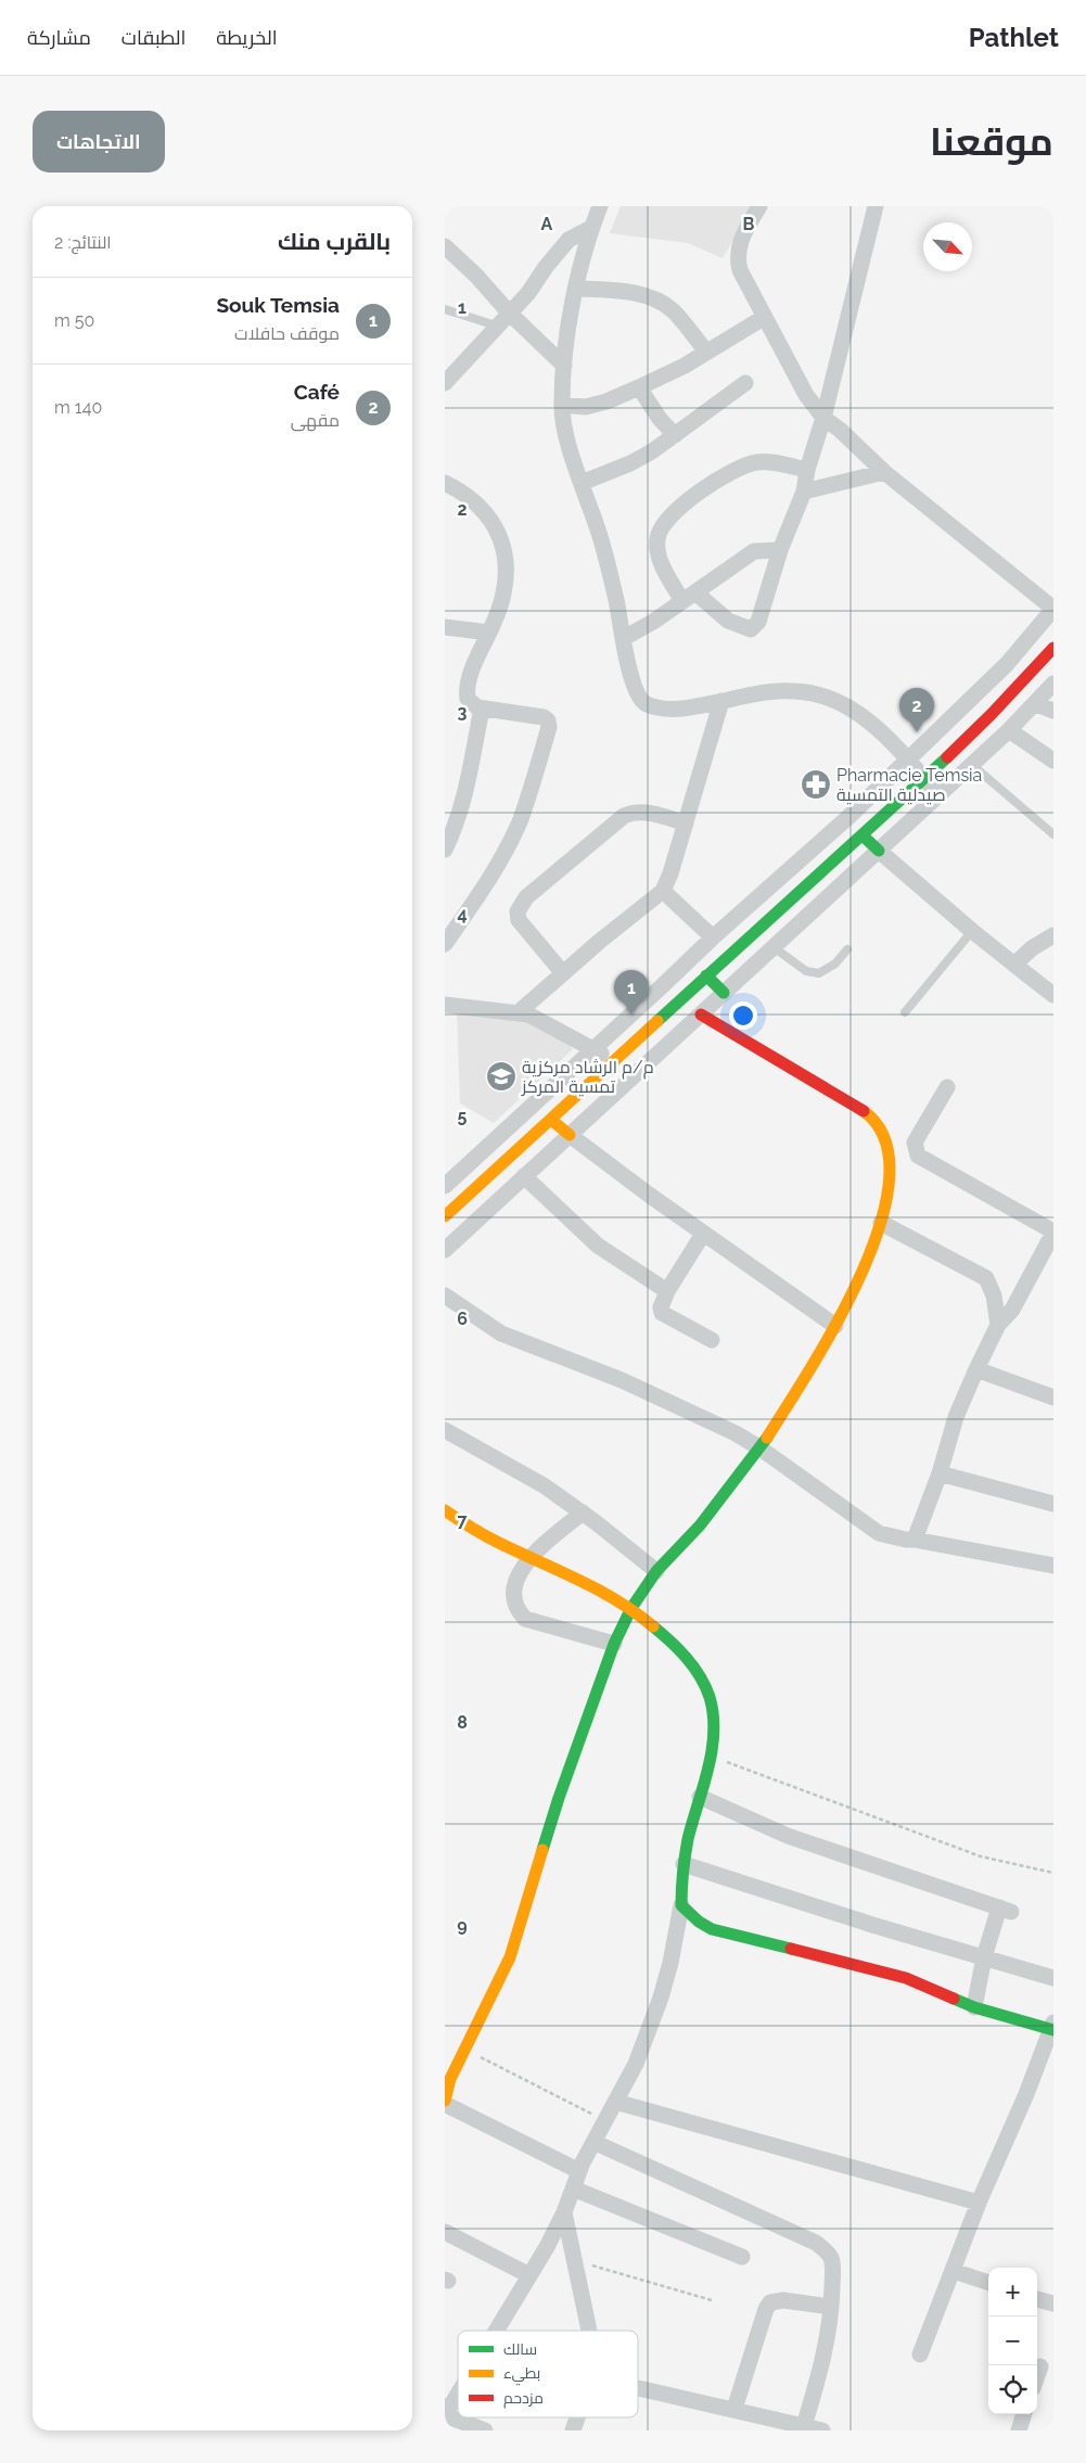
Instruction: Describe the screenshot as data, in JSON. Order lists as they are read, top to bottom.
{
  "places": {
    "pharmacy": ["Pharmacie Temsia صيدلية التمسية"],
    "school or university": ["م/م الرشاد مركزية تمسية المركز"]
  },
  "legend": ["سالك", "بطيء", "مزدحم"],
  "north": "bottom right",
  "page": {
    "header": "Pathlet",
    "nav": ["الخريطة", "الطبقات", "مشاركة"],
    "title": "موقعنا",
    "buttons": "الاتجاهات",
    "heading": ["بالقرب منك", "النتائج: 2"],
    "list": [
      {
        "mark": "1",
        "name": "Souk Temsia",
        "note": "موقف حافلات",
        "value": "50 m"
      },
      {
        "mark": "2",
        "name": "Café",
        "note": "مقهى",
        "value": "140 m"
      }
    ],
    "pins": ["2", "1"],
    "map_buttons": ["+", "−"]
  },
  "grid": {
    "columns": ["A", "B"],
    "rows": [
      "1",
      "2",
      "3",
      "4",
      "5",
      "6",
      "7",
      "8",
      "9"
    ]
  }
}
